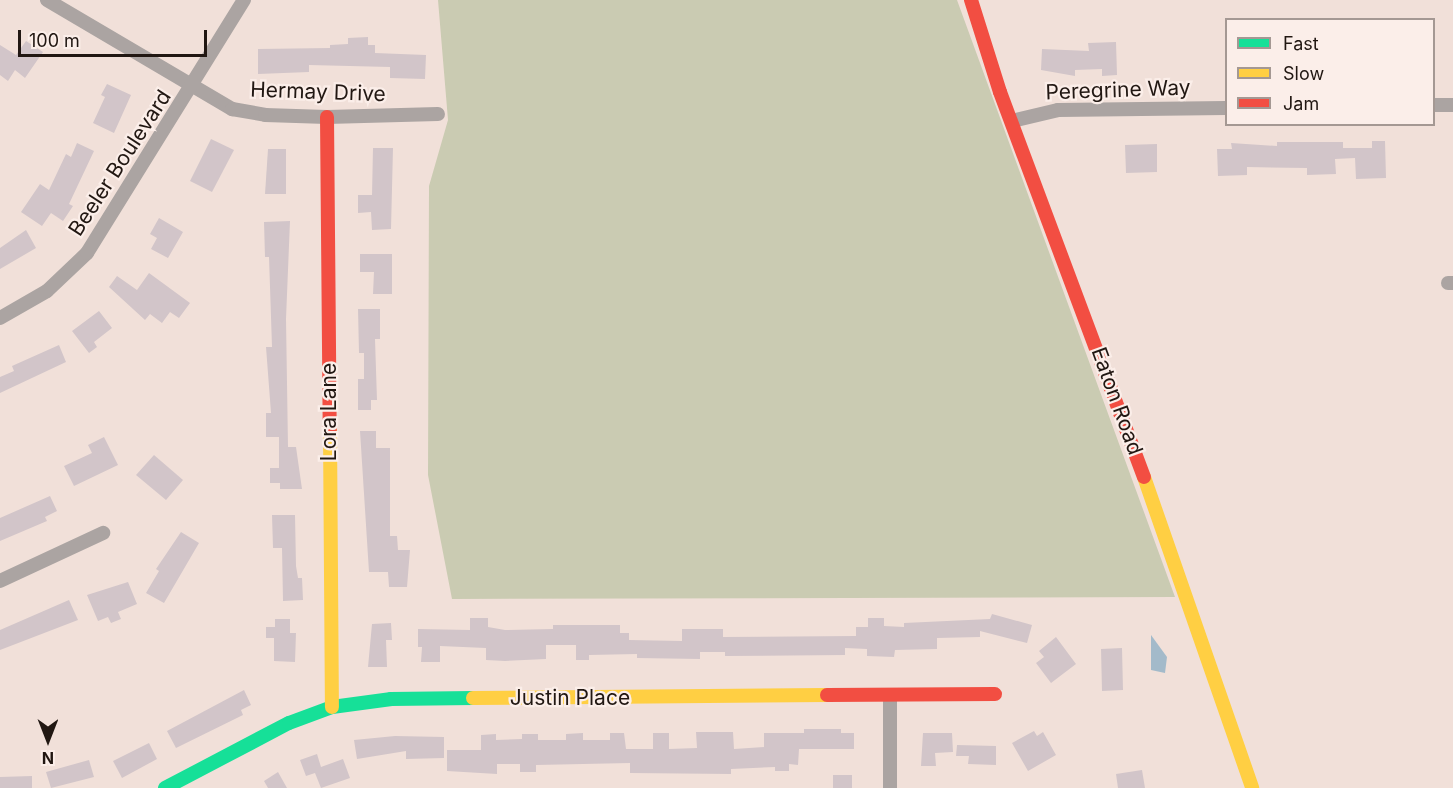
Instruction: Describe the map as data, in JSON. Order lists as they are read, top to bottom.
{
  "streets": {
    "street": [
      "Peregrine Way",
      "Hermay Drive",
      "Beeler Boulevard",
      "Eaton Road",
      "Lora Lane",
      "Justin Place"
    ]
  },
  "crossings": [
    ["Peregrine Way", "Eaton Road"],
    ["Hermay Drive", "Beeler Boulevard"],
    ["Hermay Drive", "Lora Lane"],
    ["Lora Lane", "Justin Place"]
  ],
  "legend": ["Fast", "Slow", "Jam"],
  "scale_bar": "100 m",
  "north": "bottom"
}
